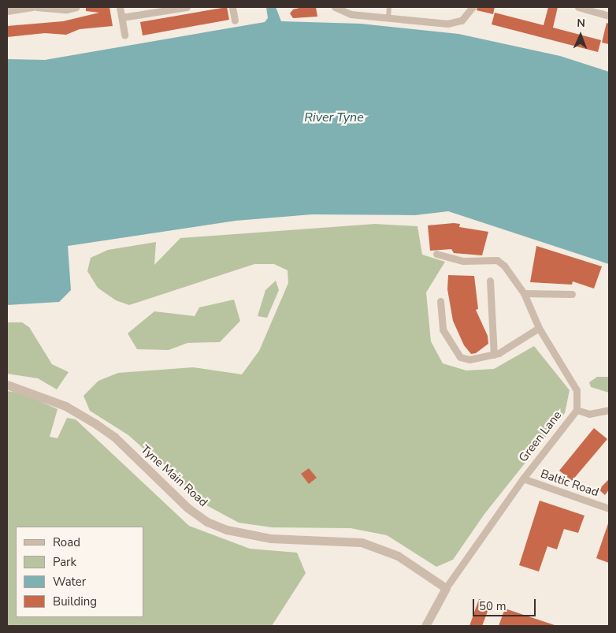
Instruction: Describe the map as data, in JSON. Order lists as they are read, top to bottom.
{
  "streets": {
    "street": ["Green Lane", "Tyne Main Road", "Baltic Road"]
  },
  "crossings": [
    ["Green Lane", "Tyne Main Road"],
    ["Green Lane", "Baltic Road"]
  ],
  "water": ["River Tyne"],
  "legend": [
    "Road",
    "Park",
    "Water",
    "Building"
  ],
  "scale_bar": "50 m",
  "north": "top"
}
